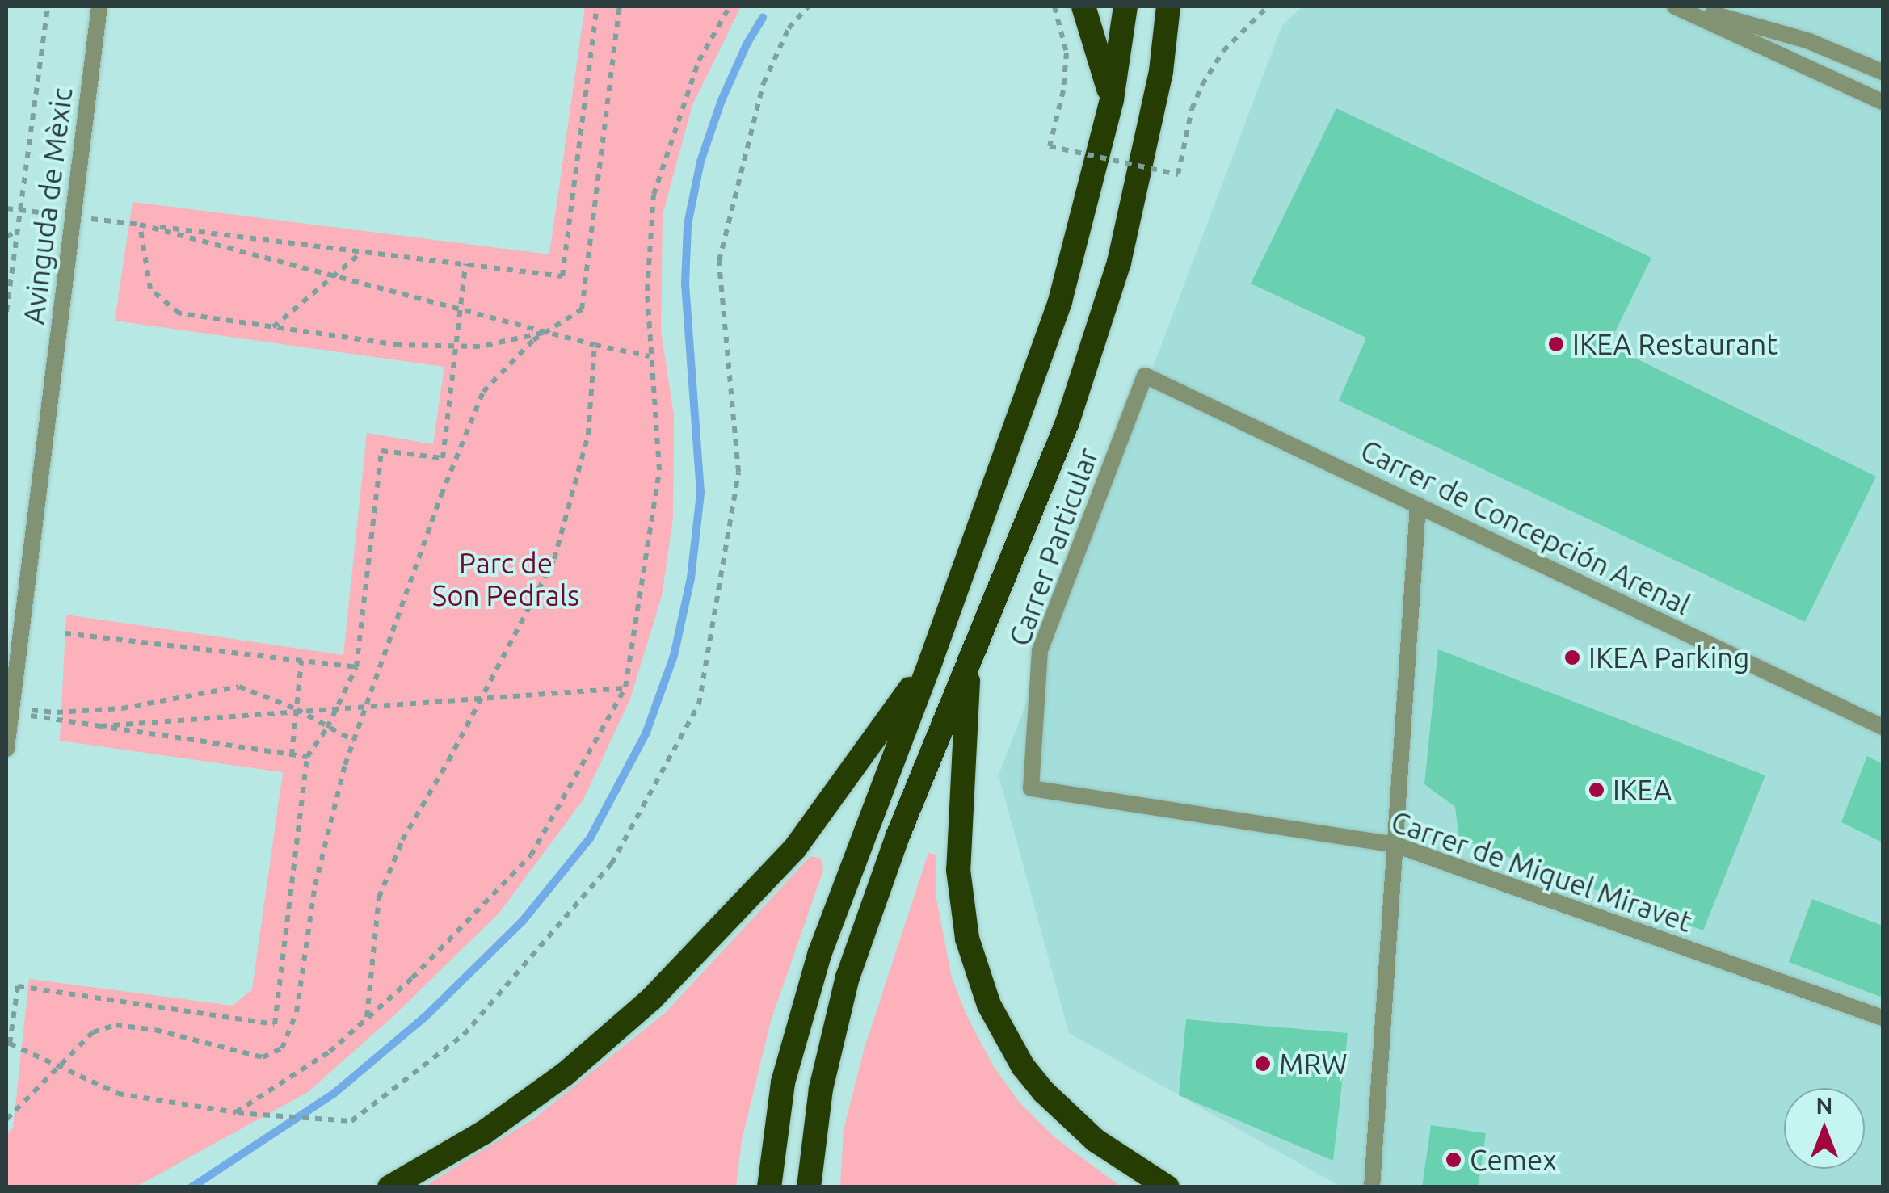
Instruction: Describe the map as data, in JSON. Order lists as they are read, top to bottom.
{
  "streets": {
    "street": [
      "Avinguda de Mèxic",
      "Carrer de Concepción Arenal",
      "Carrer Particular",
      "Carrer de Miquel Miravet"
    ]
  },
  "crossings": [
    ["Carrer de Concepción Arenal", "Carrer Particular"],
    ["Carrer Particular", "Carrer de Miquel Miravet"]
  ],
  "parks": ["Parc de Son Pedrals"],
  "places": [
    "IKEA Restaurant",
    "IKEA Parking",
    "IKEA",
    "MRW",
    "Cemex"
  ],
  "north": "top"
}
